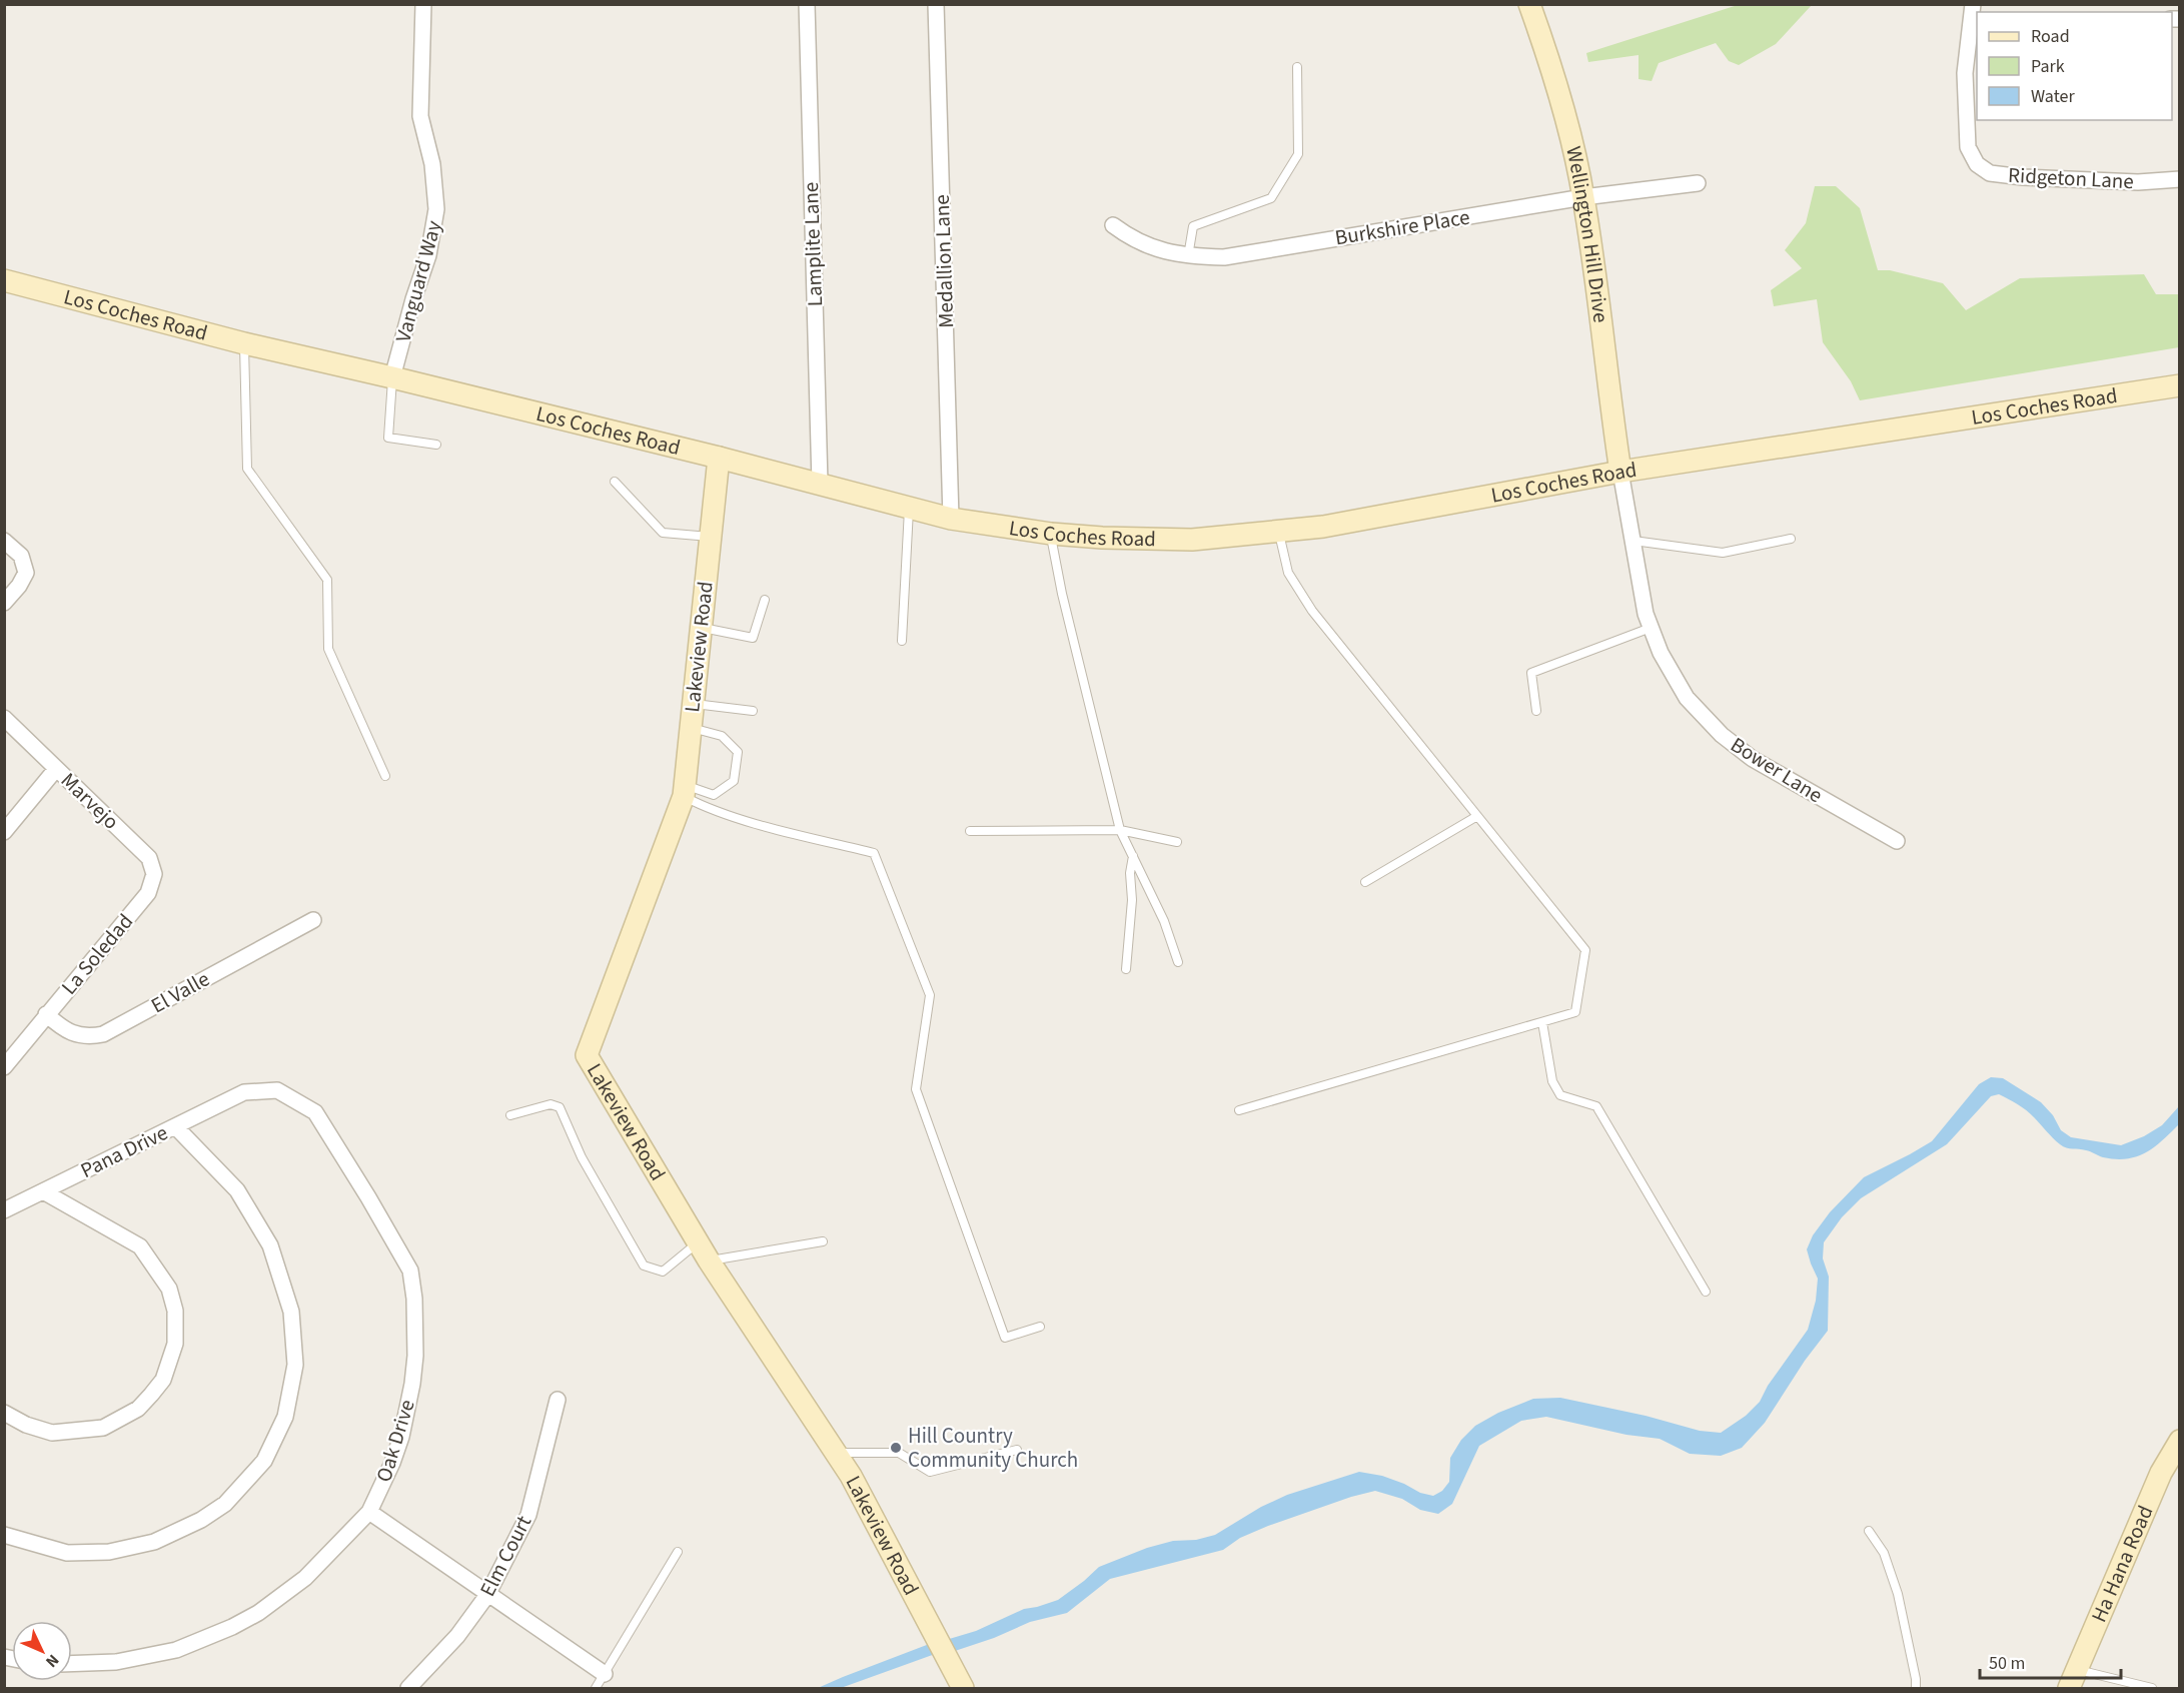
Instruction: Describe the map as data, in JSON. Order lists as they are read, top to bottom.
{
  "streets": {
    "main road": [
      "Wellington Hill Drive",
      "Los Coches Road",
      "Lakeview Road",
      "Ha Hana Road"
    ],
    "street": [
      "Ridgeton Lane",
      "Burkshire Place",
      "Lamplite Lane",
      "Medallion Lane",
      "Vanguard Way",
      "Bower Lane",
      "Marvejo",
      "La Soledad",
      "El Valle",
      "Pana Drive",
      "Oak Drive",
      "Elm Court"
    ]
  },
  "crossings": [
    ["Burkshire Place", "Wellington Hill Drive"],
    ["Wellington Hill Drive", "Los Coches Road"],
    ["Wellington Hill Drive", "Bower Lane"],
    ["Lamplite Lane", "Los Coches Road"],
    ["Medallion Lane", "Los Coches Road"],
    ["Vanguard Way", "Los Coches Road"],
    ["Los Coches Road", "Lakeview Road"],
    ["Los Coches Road", "Bower Lane"],
    ["Marvejo", "La Soledad"],
    ["La Soledad", "El Valle"],
    ["Pana Drive", "Oak Drive"]
  ],
  "places": ["Hill Country Community Church"],
  "legend": ["Road", "Park", "Water"],
  "scale_bar": "50 m",
  "north": "bottom right"
}
